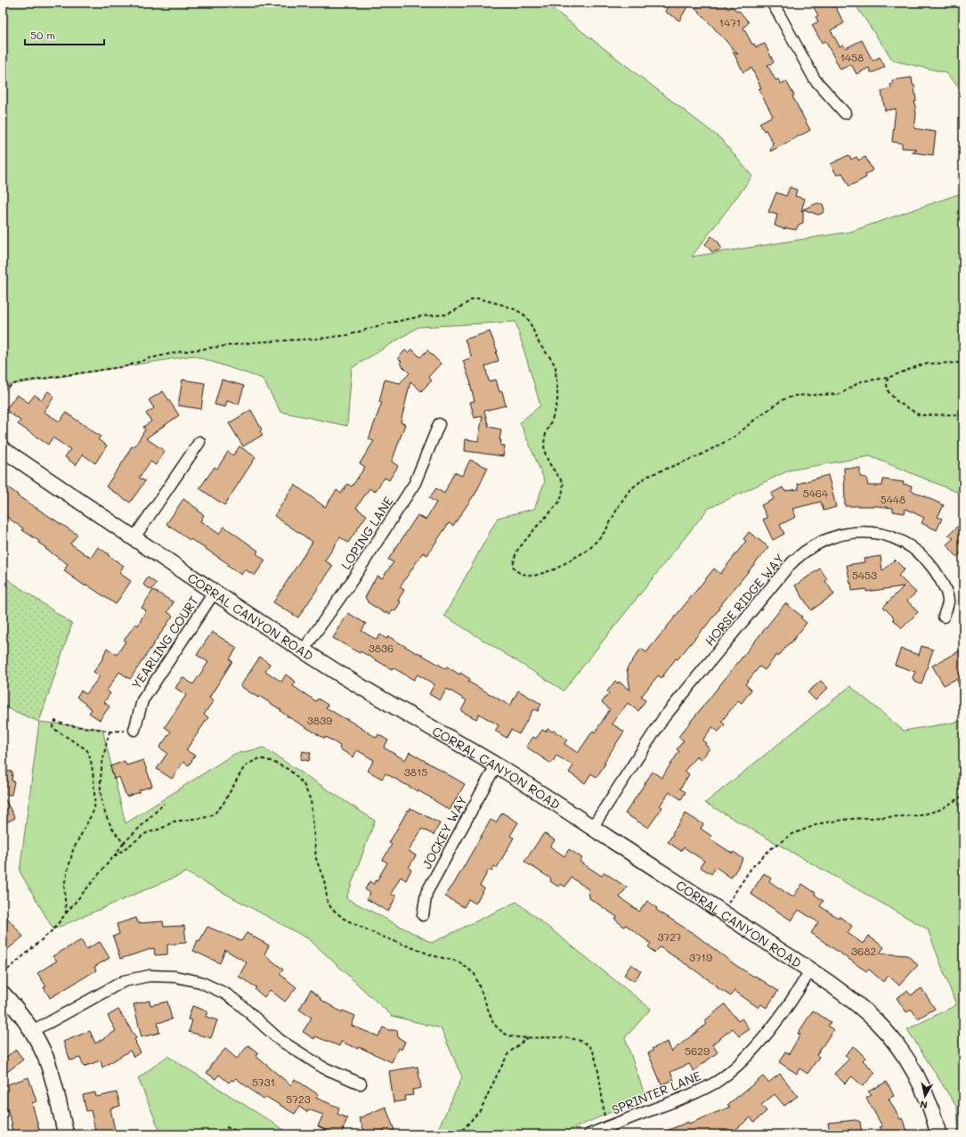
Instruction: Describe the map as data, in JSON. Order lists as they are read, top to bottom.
{
  "streets": {
    "main road": ["CORRAL CANYON ROAD"],
    "street": [
      "LOPING LANE",
      "HORSE RIDGE WAY",
      "YEARLING COURT",
      "JOCKEY WAY",
      "SPRINTER LANE"
    ]
  },
  "crossings": [
    ["LOPING LANE", "CORRAL CANYON ROAD"],
    ["HORSE RIDGE WAY", "CORRAL CANYON ROAD"],
    ["CORRAL CANYON ROAD", "YEARLING COURT"],
    ["CORRAL CANYON ROAD", "JOCKEY WAY"],
    ["CORRAL CANYON ROAD", "SPRINTER LANE"]
  ],
  "house_numbers": [
    "1471",
    "1458",
    "5464",
    "5448",
    "5453",
    "3836",
    "3839",
    "3815",
    "3727",
    "3682",
    "3719",
    "5629",
    "5731",
    "5723"
  ],
  "scale_bar": "50 m",
  "north": "bottom"
}
